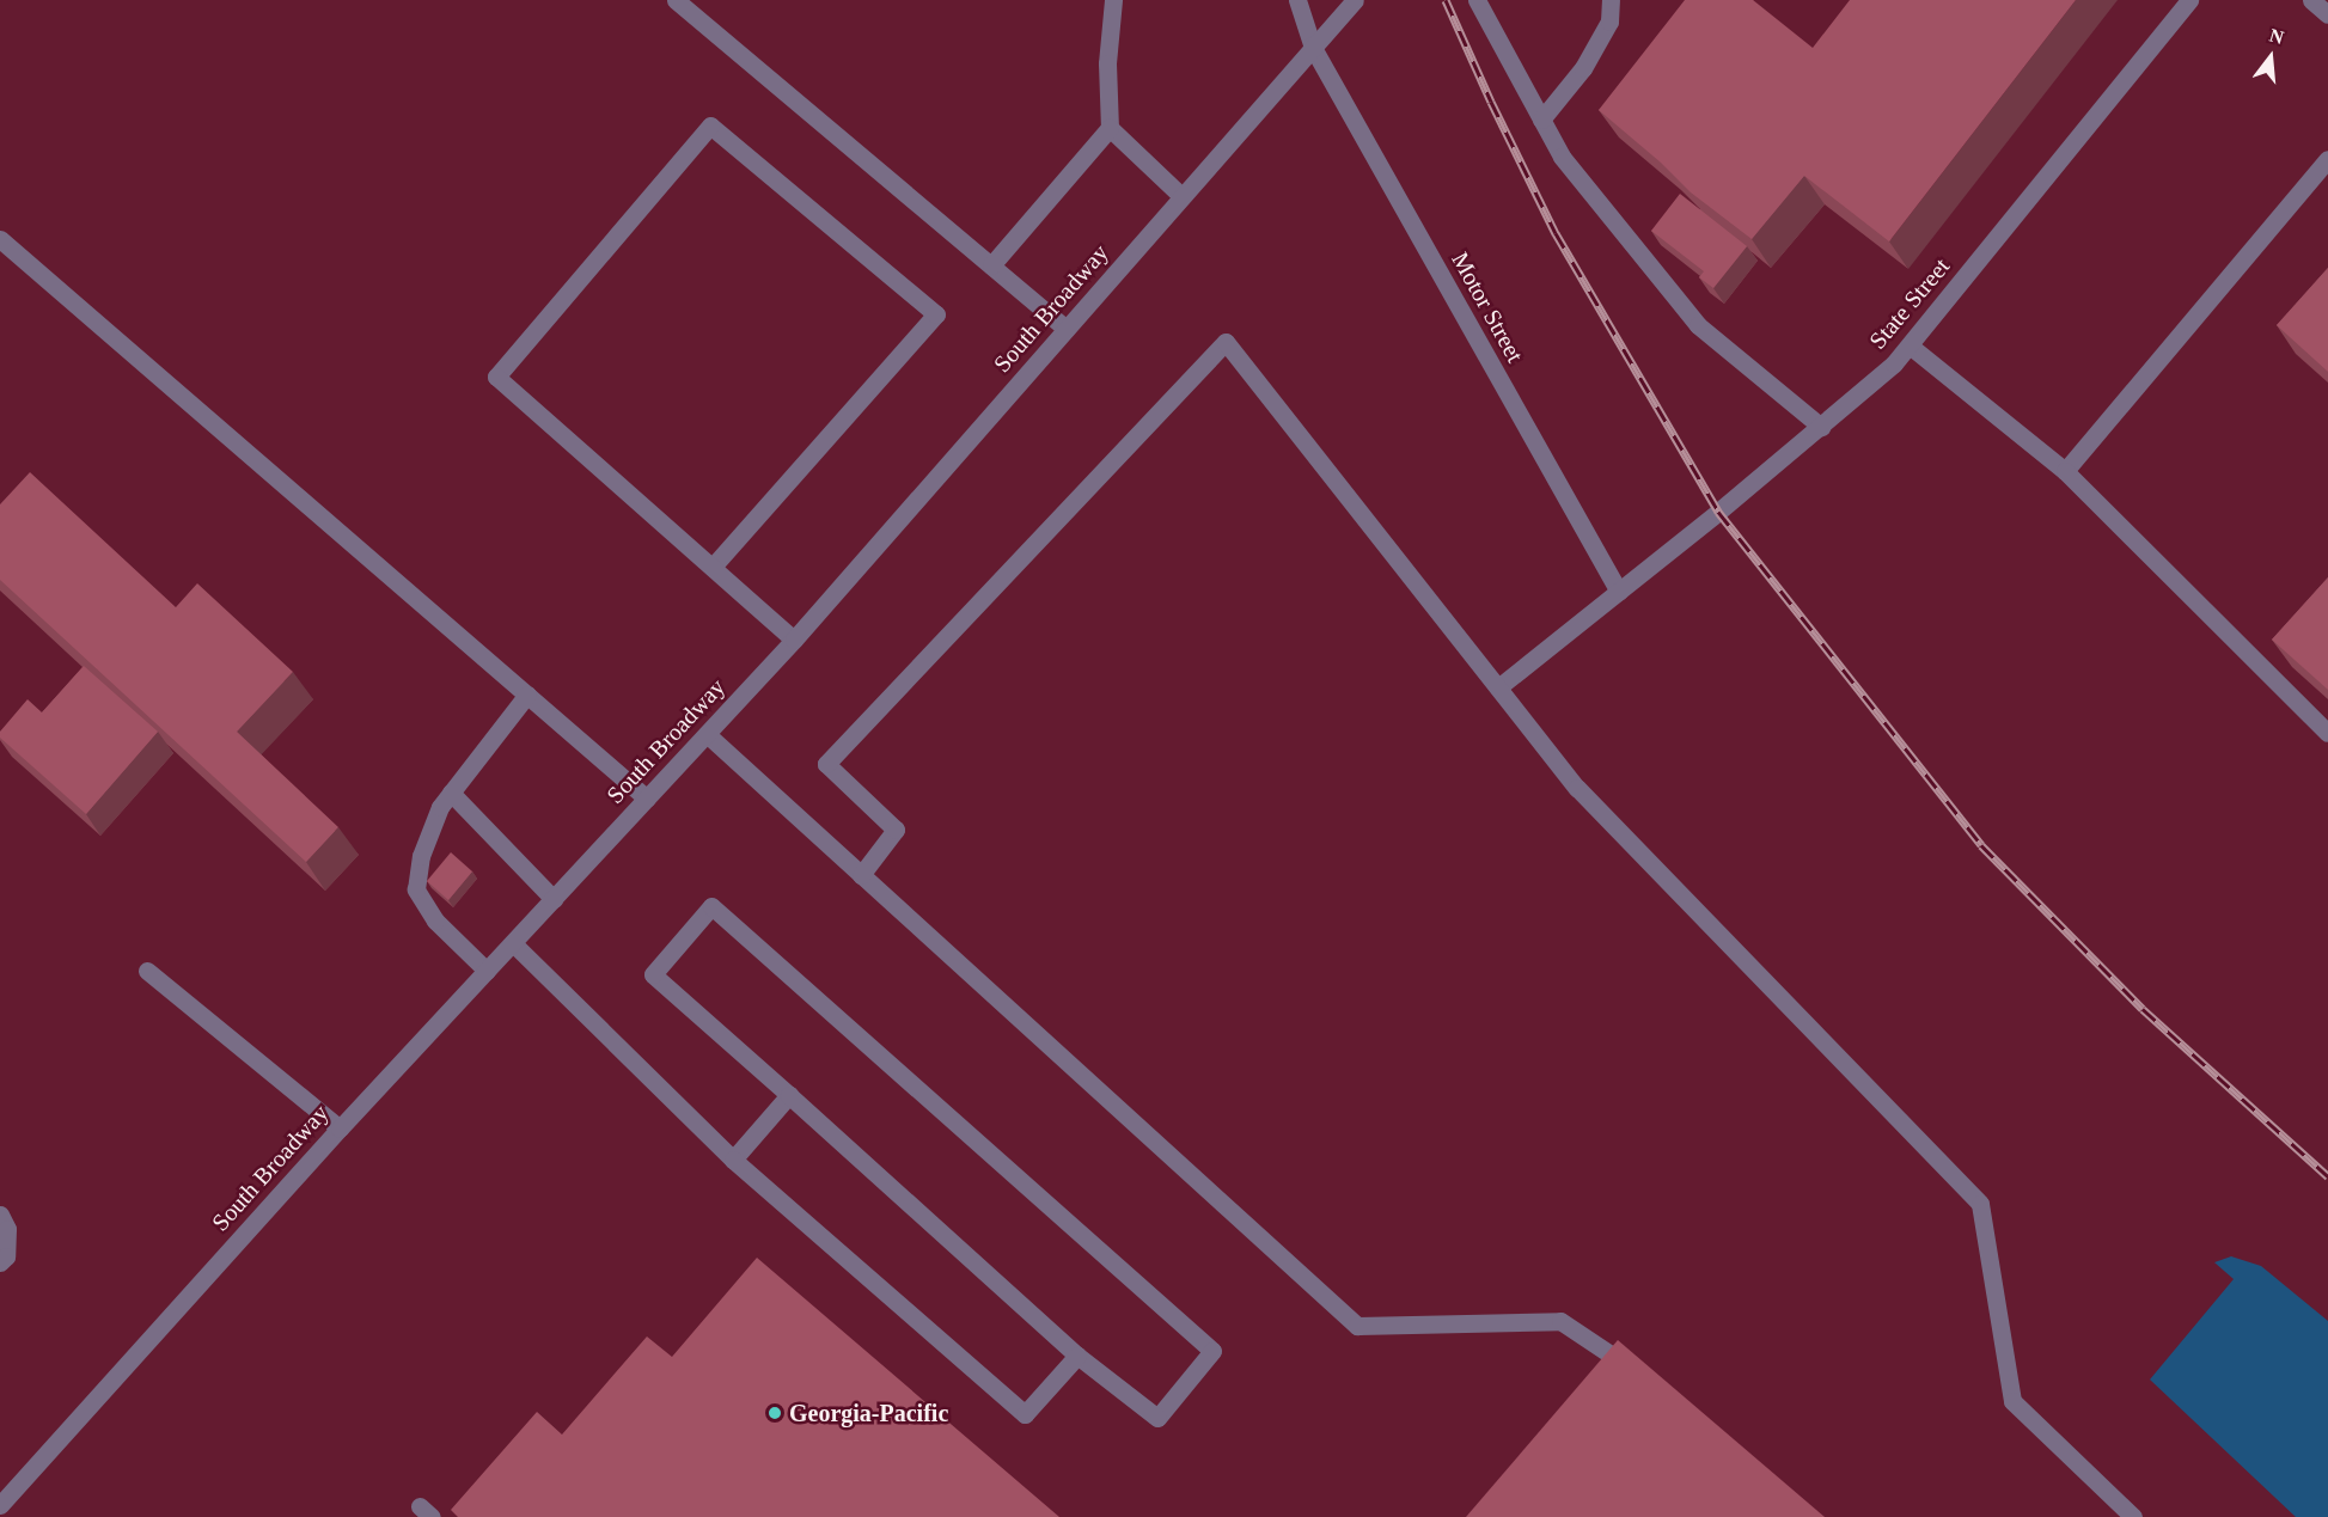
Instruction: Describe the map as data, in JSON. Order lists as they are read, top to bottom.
{
  "streets": {
    "street": ["State Street", "Motor Street", "South Broadway"]
  },
  "crossings": [
    ["State Street", "Motor Street"],
    ["Motor Street", "South Broadway"]
  ],
  "places": ["Georgia-Pacific"],
  "north": "top"
}
